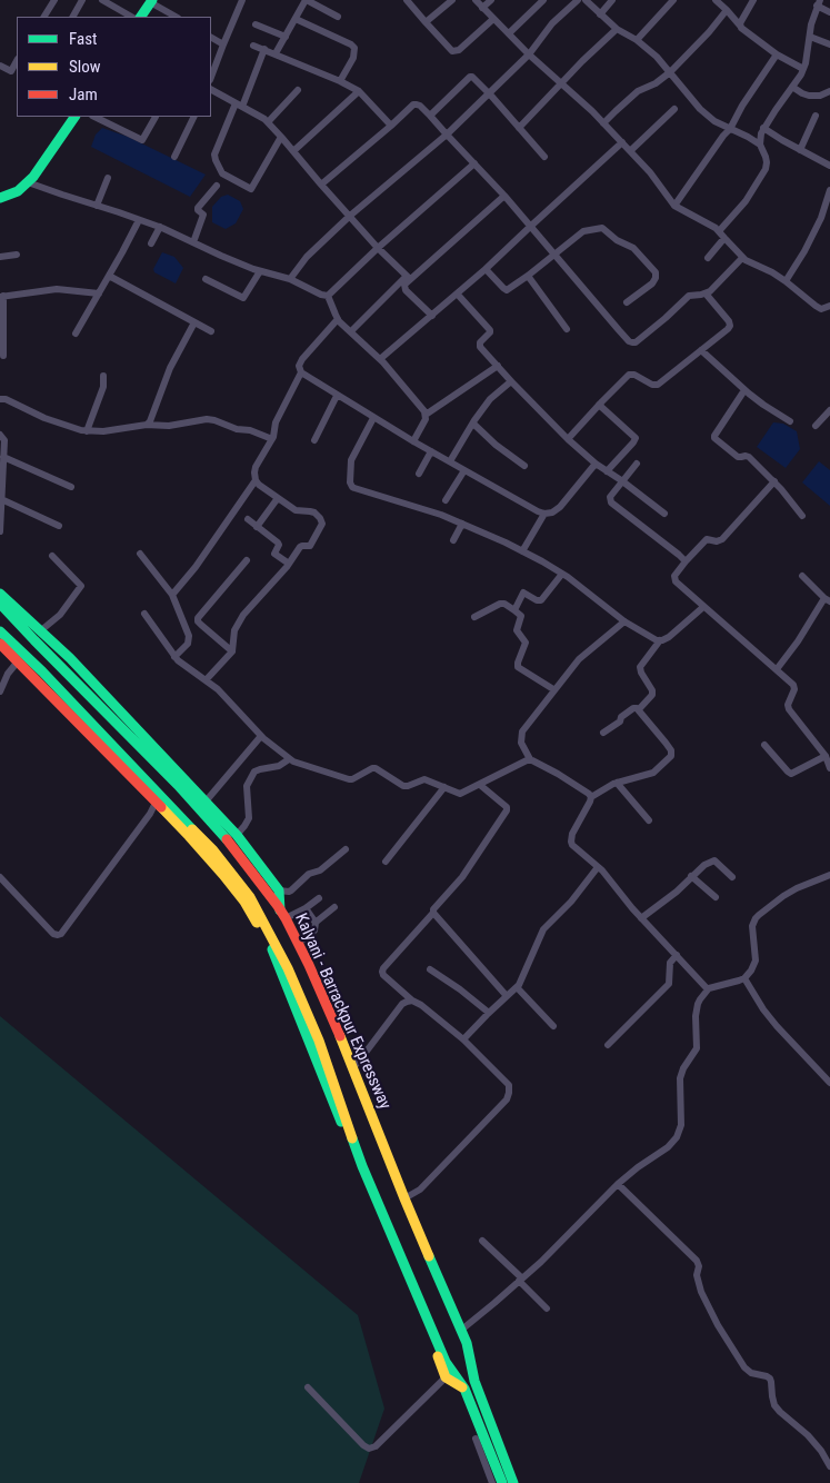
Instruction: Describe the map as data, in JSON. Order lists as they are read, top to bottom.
{
  "streets": {
    "main road": ["Kalyani - Barrackpur Expressway"]
  },
  "legend": ["Fast", "Slow", "Jam"]
}
